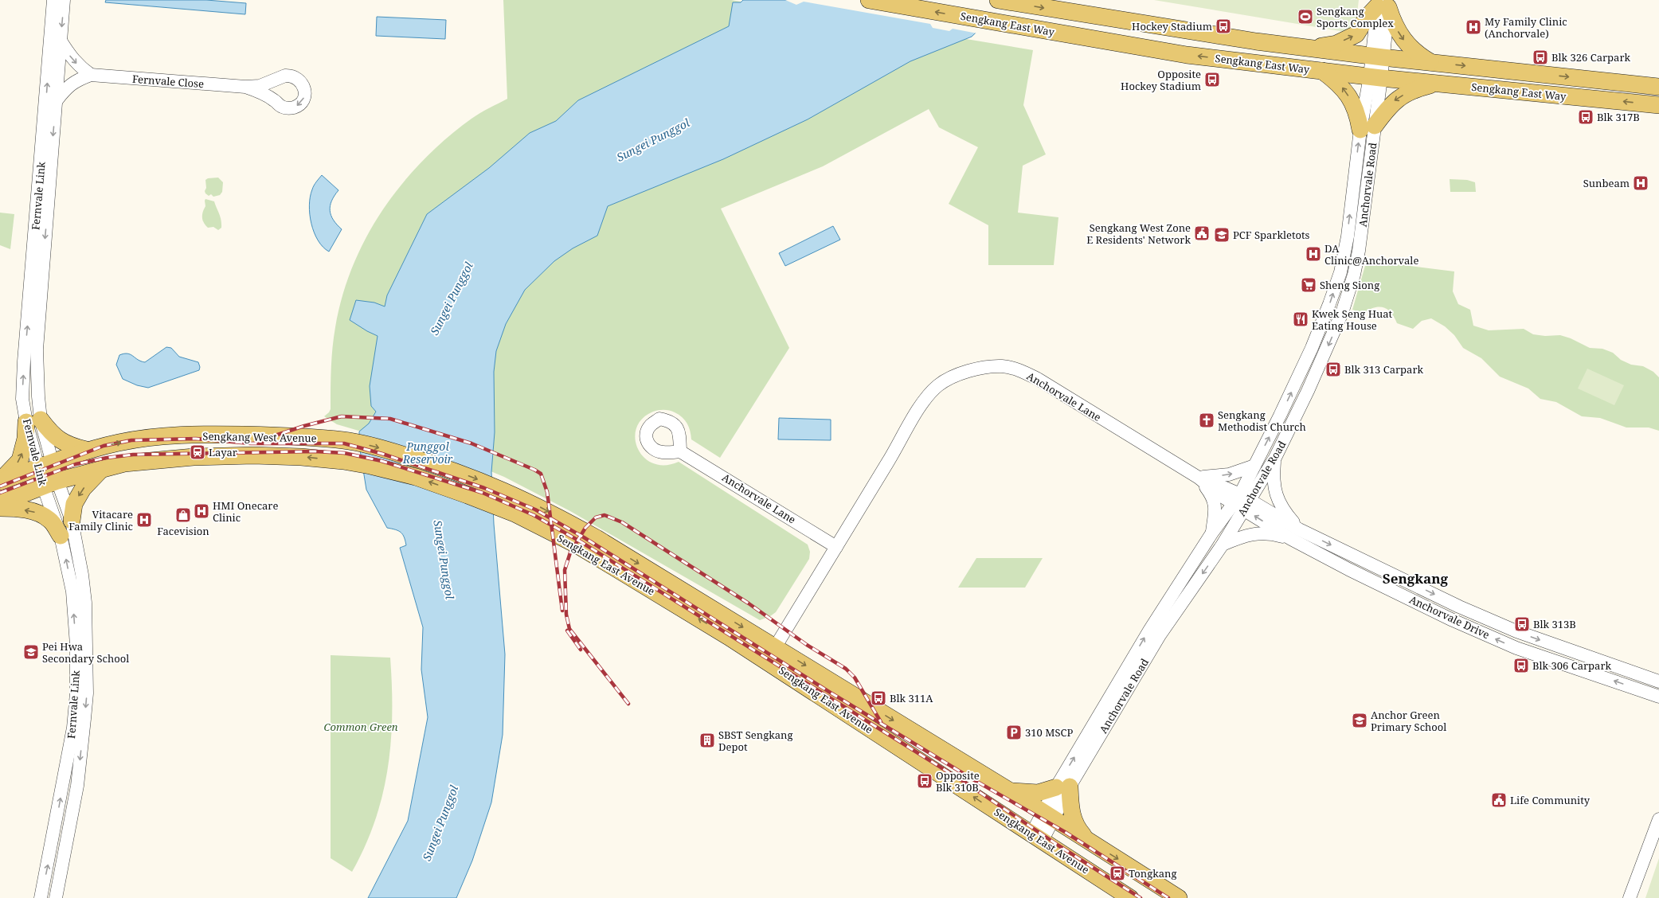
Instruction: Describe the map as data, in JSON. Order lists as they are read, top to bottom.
{
  "streets": {
    "main road": ["Sengkang East Way", "Sengkang West Avenue", "Sengkang East Avenue"],
    "street": [
      "Fernvale Close",
      "Anchorvale Road",
      "Fernvale Link",
      "Anchorvale Lane",
      "Anchorvale Drive"
    ]
  },
  "crossings": [
    ["Sengkang East Way", "Anchorvale Road"],
    ["Fernvale Close", "Fernvale Link"],
    ["Anchorvale Road", "Anchorvale Lane"],
    ["Anchorvale Road", "Sengkang East Avenue"],
    ["Anchorvale Road", "Anchorvale Drive"],
    ["Fernvale Link", "Sengkang West Avenue"],
    ["Anchorvale Lane", "Sengkang East Avenue"],
    ["Anchorvale Lane", "Anchorvale Drive"],
    ["Sengkang West Avenue", "Sengkang East Avenue"]
  ],
  "districts": ["Sengkang"],
  "water": ["Sungei Punggol", "Punggol Reservoir"],
  "parks": ["Common Green"],
  "places": {
    "sports": ["Sengkang Sports Complex"],
    "bus stop": [
      "Hockey Stadium",
      "Blk 326 Carpark",
      "Opposite Hockey Stadium",
      "Blk 317B",
      "Blk 313 Carpark",
      "Blk 313B",
      "Blk 306 Carpark",
      "Blk 311A",
      "Opposite Blk 310B"
    ],
    "hospital": [
      "My Family Clinic (Anchorvale)",
      "Sunbeam",
      "DA Clinic@Anchorvale",
      "HMI Onecare Clinic",
      "Vitacare Family Clinic"
    ],
    "public building": ["Sengkang West Zone E Residents' Network", "Life Community"],
    "school or university": ["PCF Sparkletots", "Pei Hwa Secondary School", "Anchor Green Primary School"],
    "supermarket": ["Sheng Siong"],
    "restaurant": ["Kwek Seng Huat Eating House"],
    "church": ["Sengkang Methodist Church"],
    "station": ["Layar", "Tongkang"],
    "shop": ["Facevision"],
    "parking": ["310 MSCP"],
    "building": ["SBST Sengkang Depot"]
  }
}
